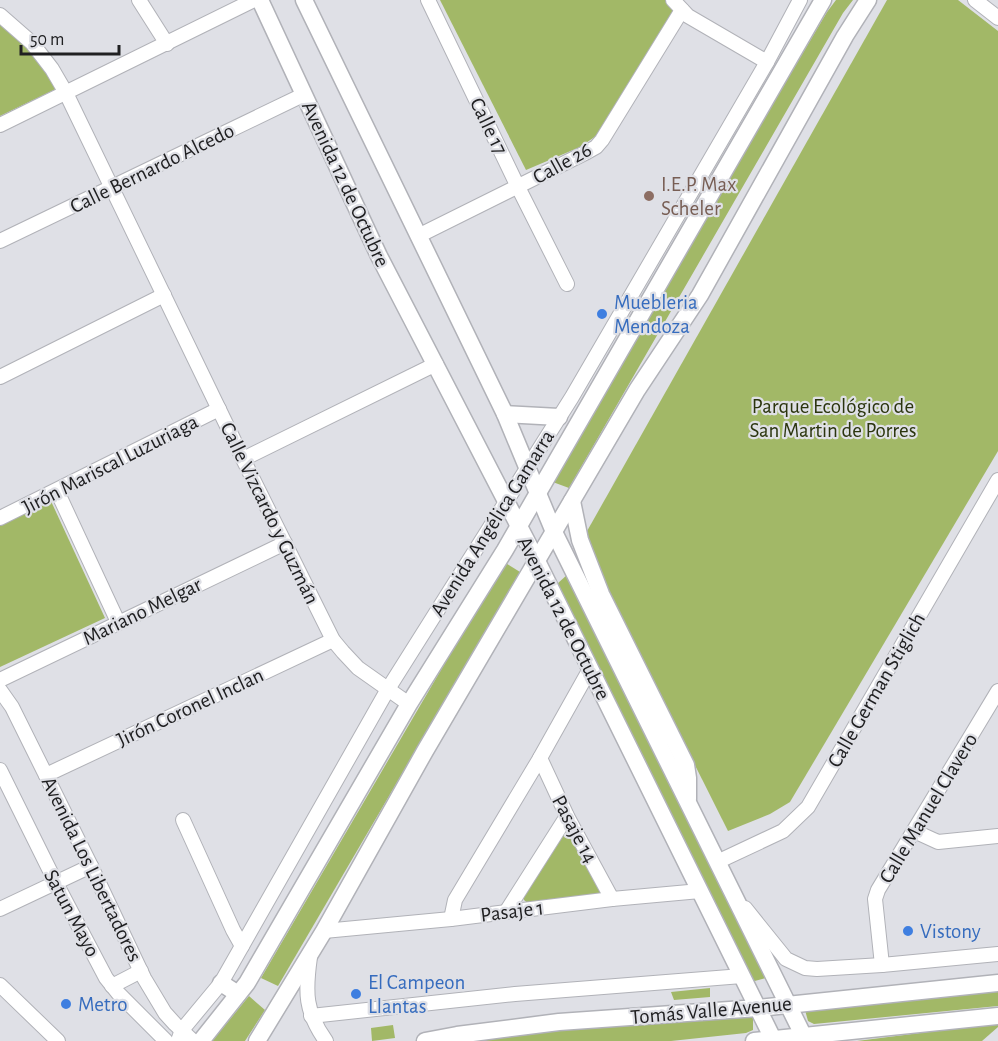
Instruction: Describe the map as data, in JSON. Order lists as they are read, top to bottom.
{
  "streets": {
    "main road": ["Avenida 12 de Octubre", "Avenida Angélica Gamarra", "Tomás Valle Avenue"],
    "street": [
      "Calle 17",
      "Calle 26",
      "Calle Bernardo Alcedo",
      "Jirón Mariscal Luzuriaga",
      "Calle Vizcardo y Guzmán",
      "Mariano Melgar",
      "Calle German Stiglich",
      "Jirón Coronel Inclan",
      "Calle Manuel Clavero",
      "Pasaje 14",
      "Avenida Los Libertadores",
      "Pasaje 1",
      "Satun Mayo"
    ]
  },
  "crossings": [
    ["Calle 17", "Calle 26"],
    ["Calle 26", "Avenida 12 de Octubre"],
    ["Calle Bernardo Alcedo", "Avenida 12 de Octubre"],
    ["Calle Bernardo Alcedo", "Calle Vizcardo y Guzmán"],
    ["Avenida 12 de Octubre", "Avenida Angélica Gamarra"],
    ["Avenida 12 de Octubre", "Calle German Stiglich"],
    ["Avenida 12 de Octubre", "Pasaje 1"],
    ["Avenida 12 de Octubre", "Tomás Valle Avenue"],
    ["Jirón Mariscal Luzuriaga", "Calle Vizcardo y Guzmán"],
    ["Calle Vizcardo y Guzmán", "Avenida Angélica Gamarra"],
    ["Calle Vizcardo y Guzmán", "Mariano Melgar"],
    ["Calle Vizcardo y Guzmán", "Jirón Coronel Inclan"],
    ["Avenida Angélica Gamarra", "Avenida Los Libertadores"],
    ["Jirón Coronel Inclan", "Avenida Los Libertadores"],
    ["Calle Manuel Clavero", "Tomás Valle Avenue"],
    ["Pasaje 14", "Pasaje 1"]
  ],
  "parks": ["Parque Ecológico de San Martin de Porres"],
  "places": [
    "I.E.P. Max Scheler",
    "Muebleria Mendoza",
    "Vistony",
    "El Campeon Llantas",
    "Metro"
  ],
  "scale_bar": "50 m"
}
